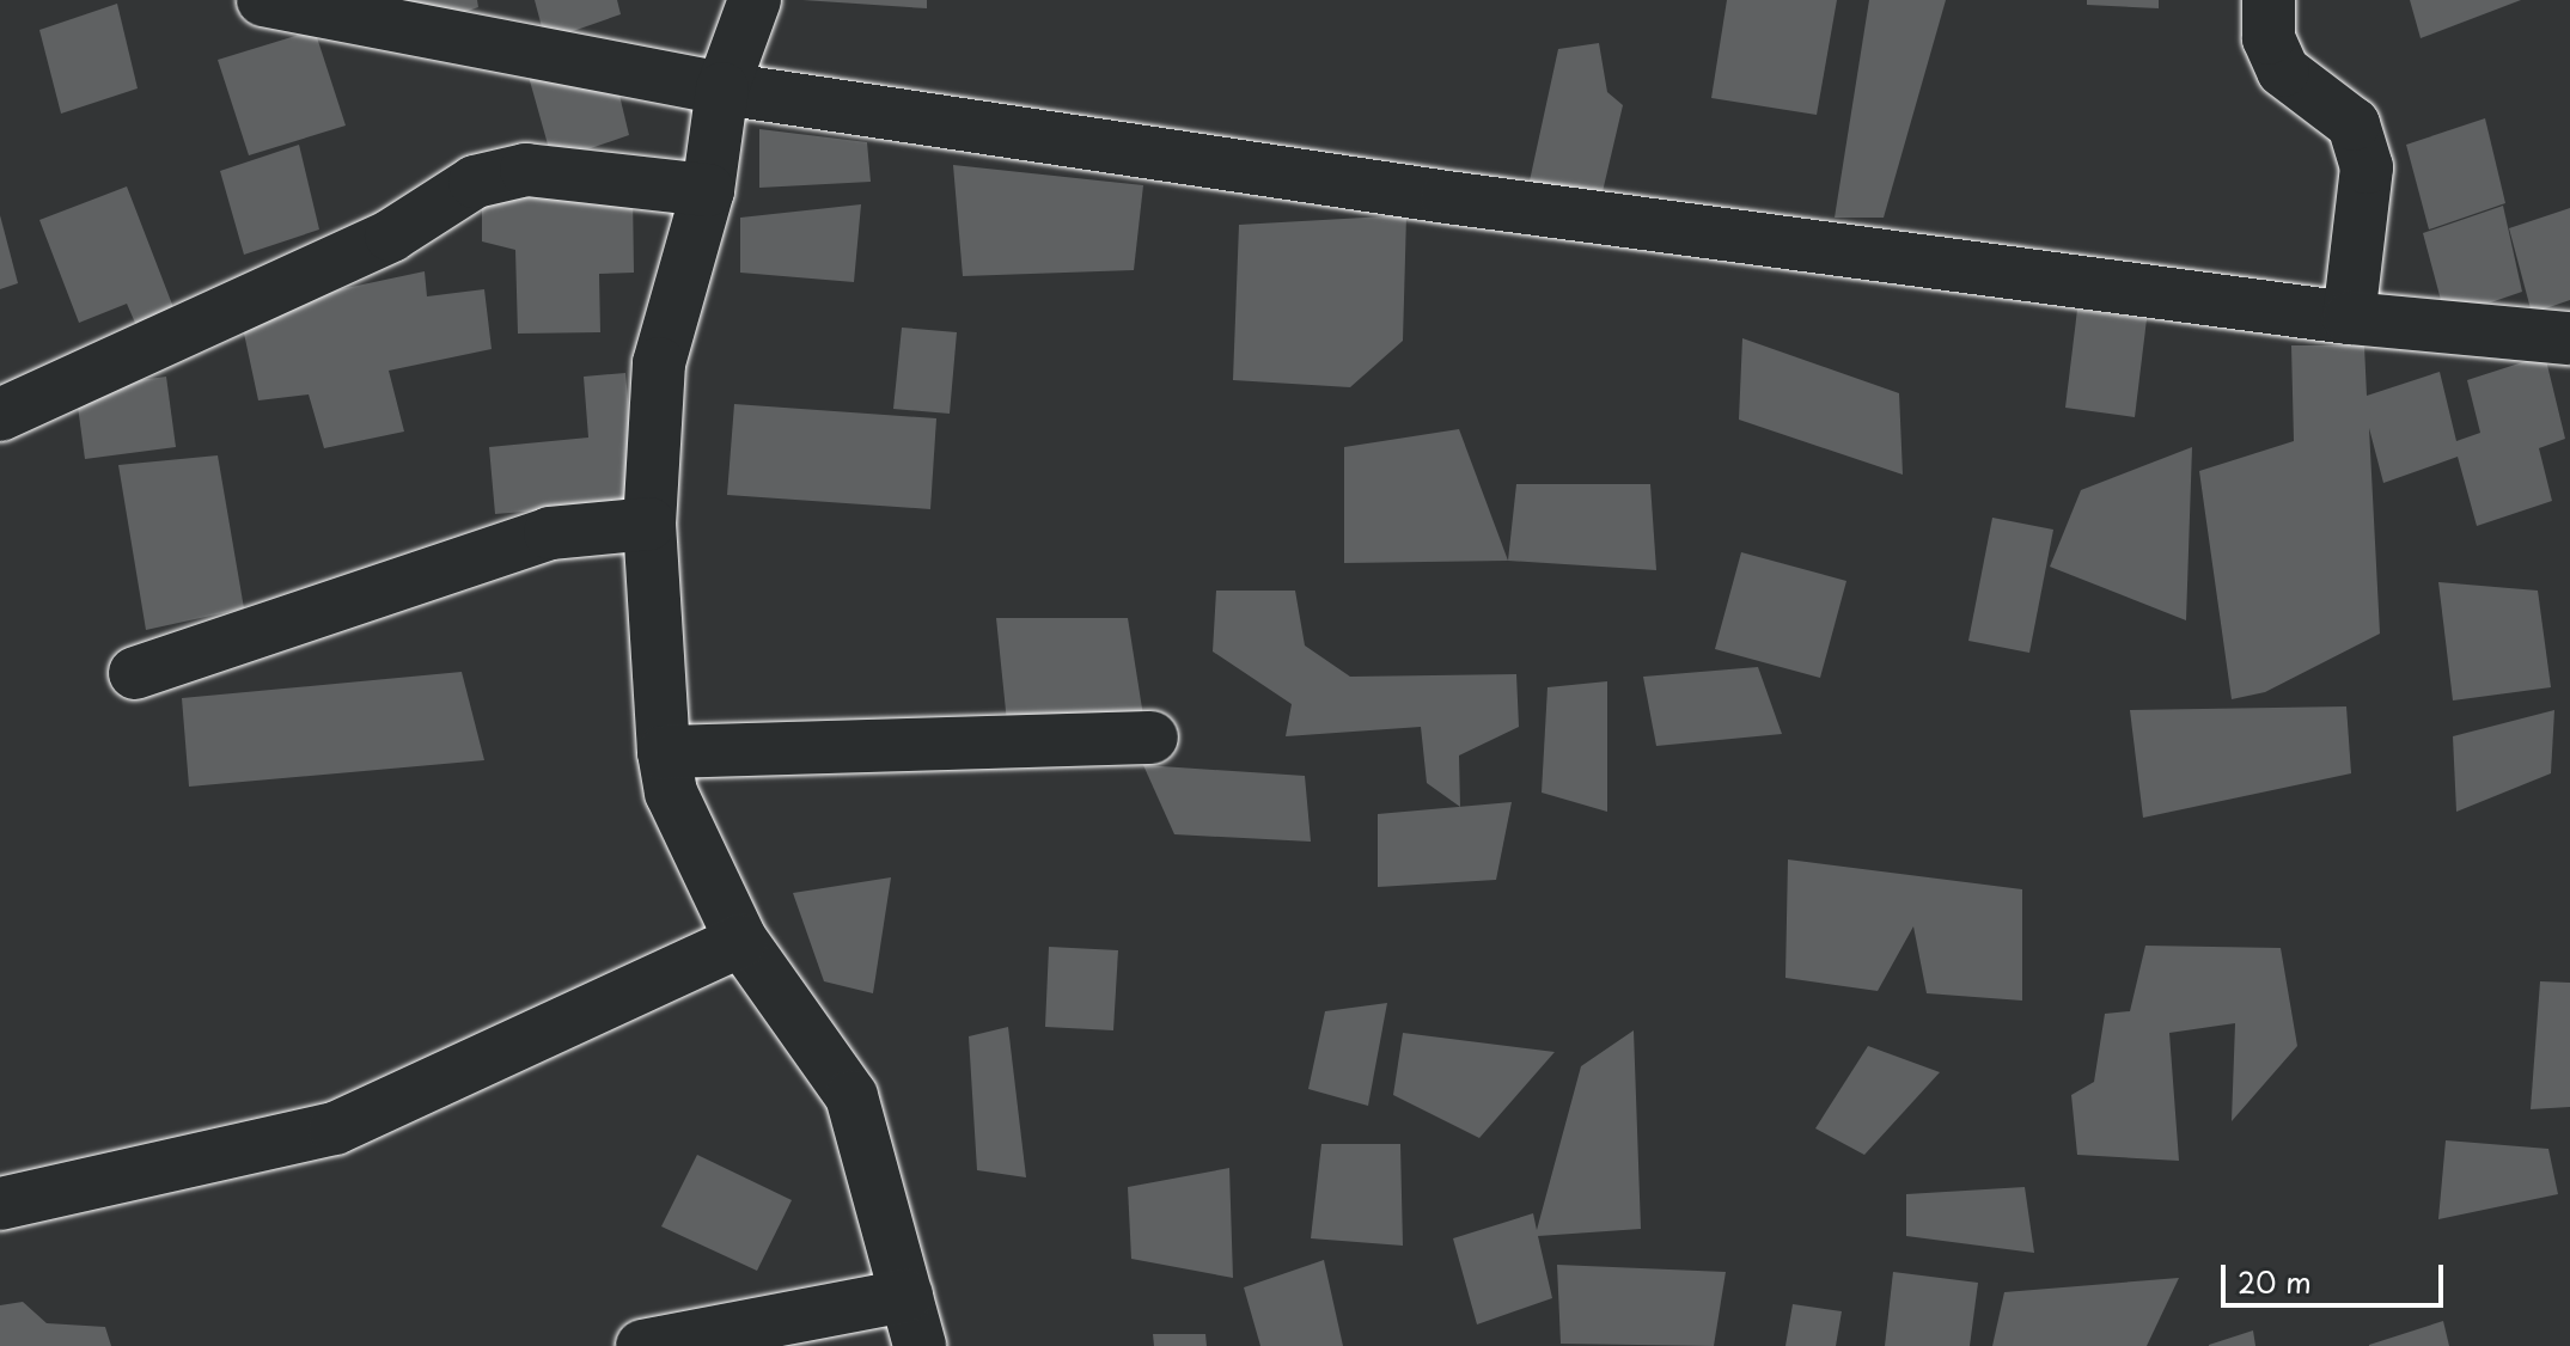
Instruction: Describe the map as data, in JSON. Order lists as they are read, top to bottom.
{
  "scale_bar": "20 m"
}
